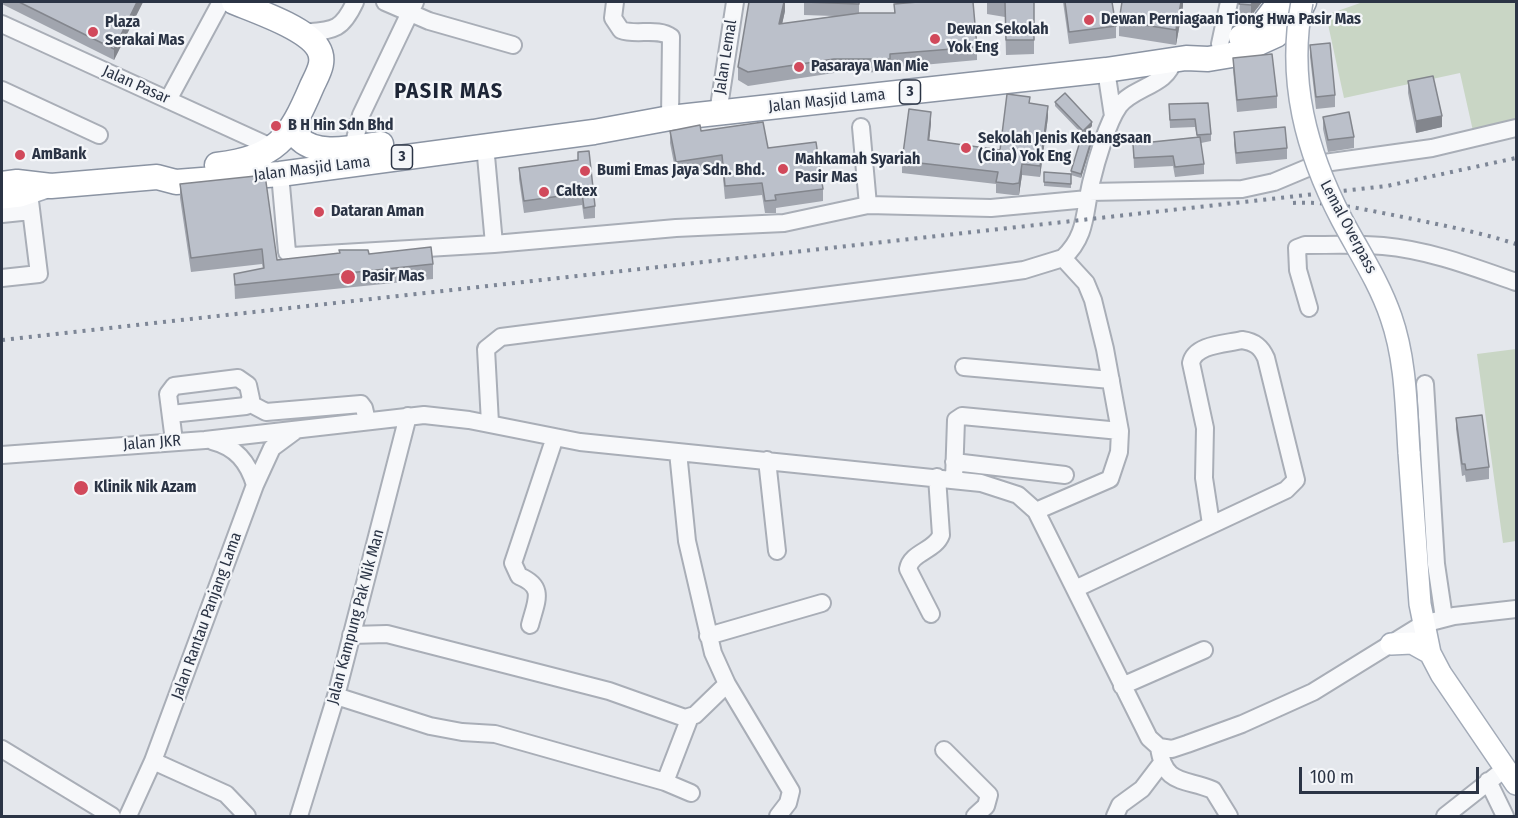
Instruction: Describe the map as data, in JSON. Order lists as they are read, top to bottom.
{
  "streets": {
    "highway": ["3", "Jalan Masjid Lama"],
    "main road": ["Lemal Overpass"],
    "street": [
      "Jalan Lemal",
      "Jalan Pasar",
      "Jalan JKR",
      "Jalan Rantau Panjang Lama",
      "Jalan Kampung Pak Nik Man"
    ]
  },
  "crossings": [
    ["Jalan Lemal", "Jalan Masjid Lama"],
    ["Jalan Pasar", "Jalan Masjid Lama"],
    ["3", "Jalan Masjid Lama"],
    ["Jalan Masjid Lama", "Lemal Overpass"],
    ["Jalan JKR", "Jalan Rantau Panjang Lama"],
    ["Jalan JKR", "Jalan Kampung Pak Nik Man"]
  ],
  "districts": ["PASIR MAS"],
  "places": [
    "Dewan Perniagaan Tiong Hwa Pasir Mas",
    "Plaza Serakai Mas",
    "Dewan Sekolah Yok Eng",
    "Pasaraya Wan Mie",
    "B H Hin Sdn Bhd",
    "Sekolah Jenis Kebangsaan (Cina) Yok Eng",
    "AmBank",
    "Mahkamah Syariah Pasir Mas",
    "Bumi Emas Jaya Sdn. Bhd.",
    "Caltex",
    "Dataran Aman",
    "Pasir Mas",
    "Klinik Nik Azam"
  ],
  "scale_bar": "100 m"
}
